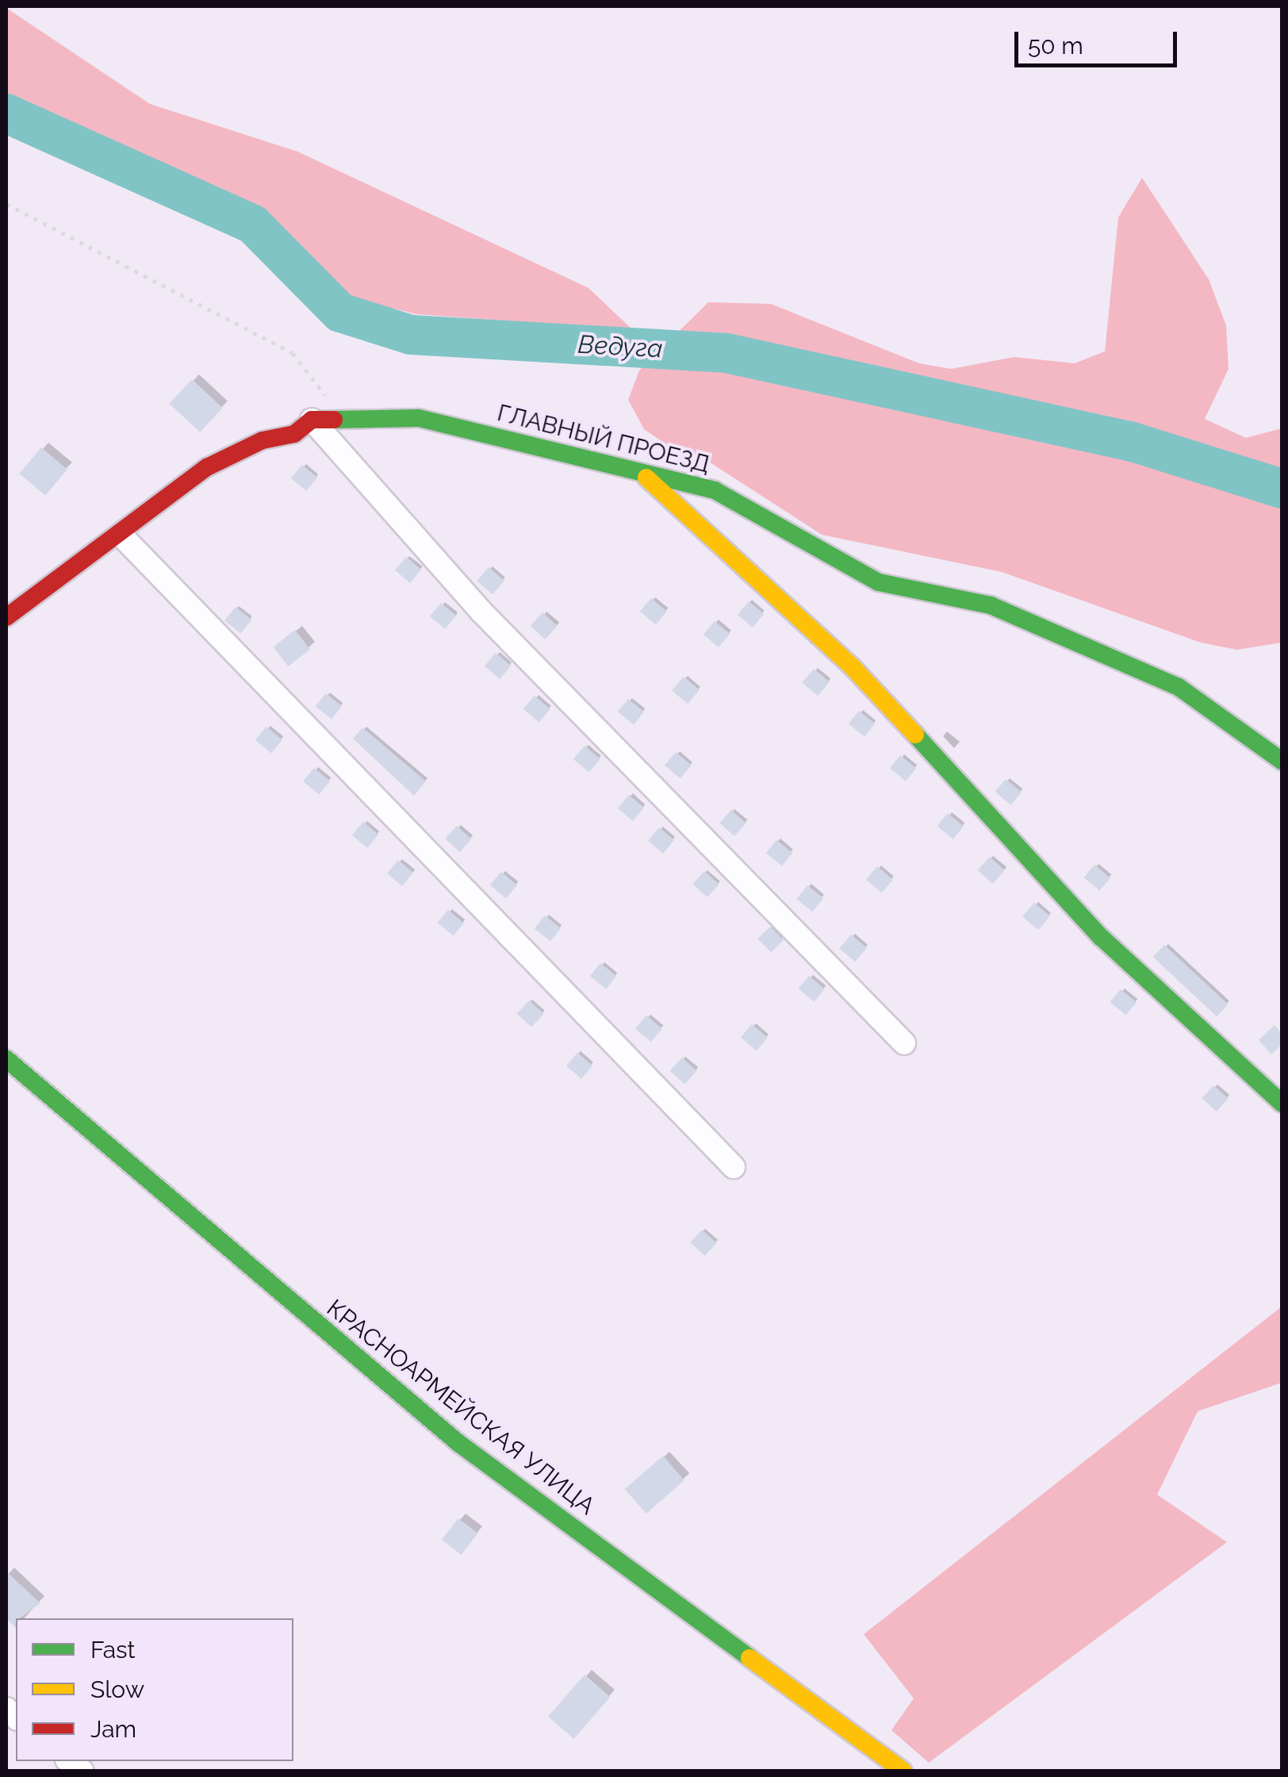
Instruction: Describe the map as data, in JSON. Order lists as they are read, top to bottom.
{
  "streets": {
    "street": ["ГЛАВНЫЙ ПРОЕЗД", "КРАСНОАРМЕЙСКАЯ УЛИЦА"]
  },
  "water": ["Ведуга"],
  "legend": ["Fast", "Slow", "Jam"],
  "scale_bar": "50 m"
}
